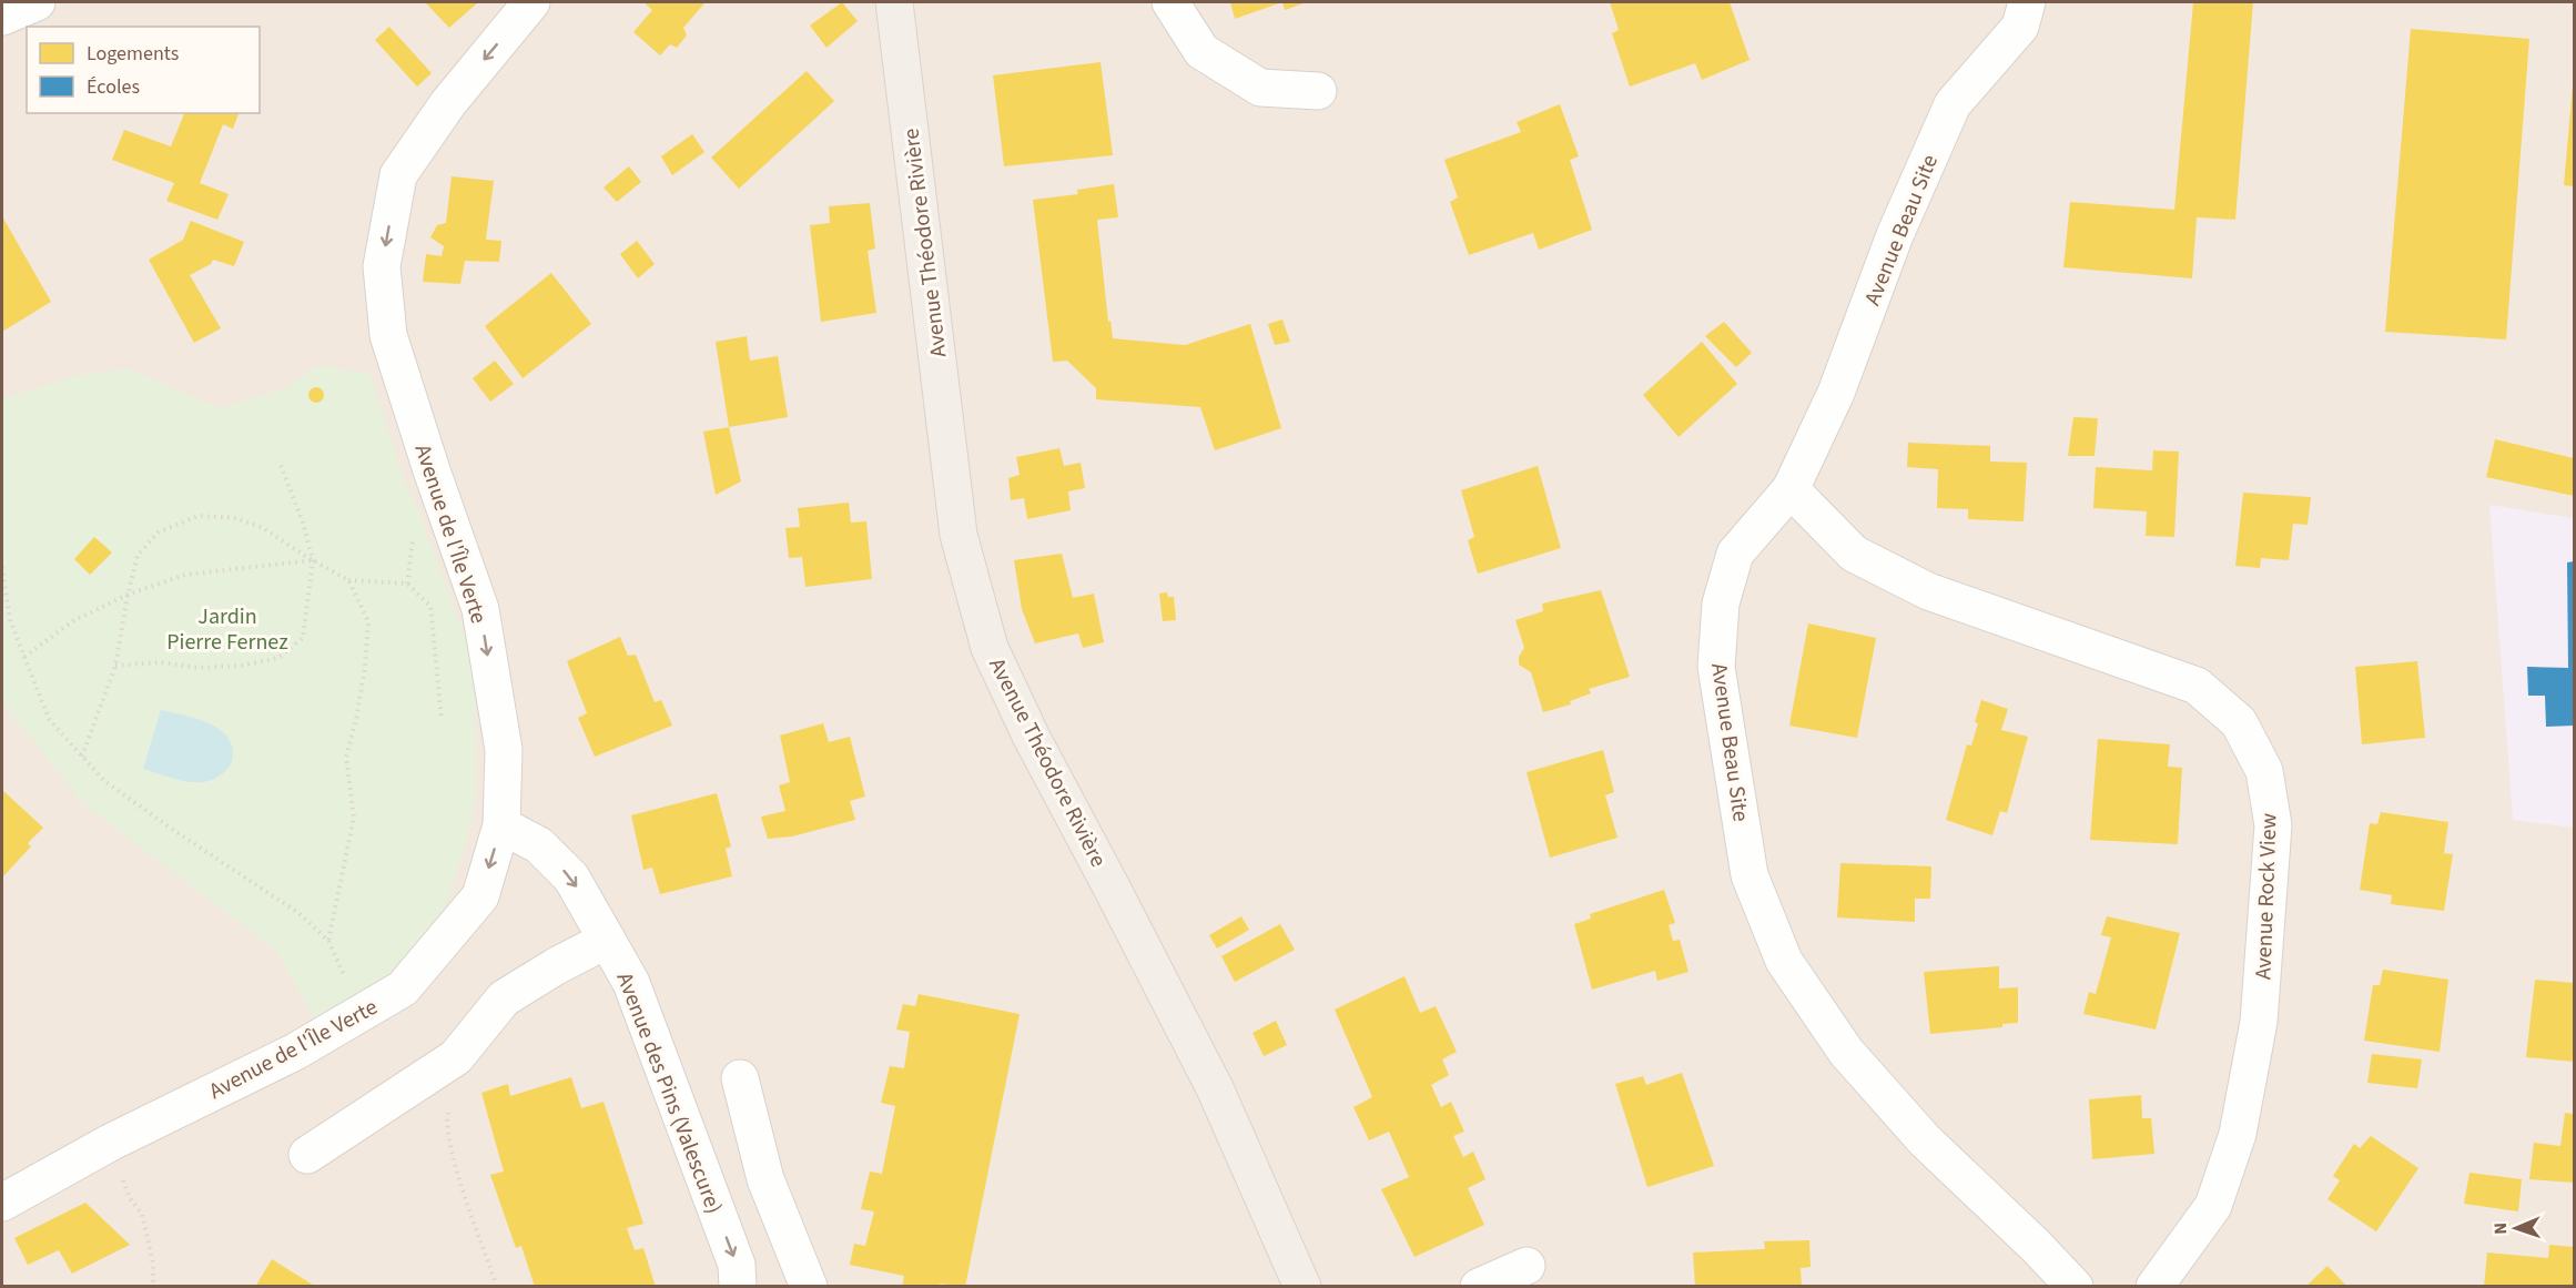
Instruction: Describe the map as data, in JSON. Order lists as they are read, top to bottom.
{
  "streets": {
    "main road": ["Avenue Théodore Rivière"],
    "street": [
      "Avenue Beau Site",
      "Avenue de l'Île Verte",
      "Avenue Rock View",
      "Avenue des Pins (Valescure)"
    ]
  },
  "crossings": [
    ["Avenue Beau Site", "Avenue Rock View"],
    ["Avenue de l'Île Verte", "Avenue des Pins (Valescure)"]
  ],
  "one_way": ["Avenue de l'Île Verte"],
  "parks": ["Jardin Pierre Fernez"],
  "legend": ["Logements", "Écoles"],
  "north": "left"
}
